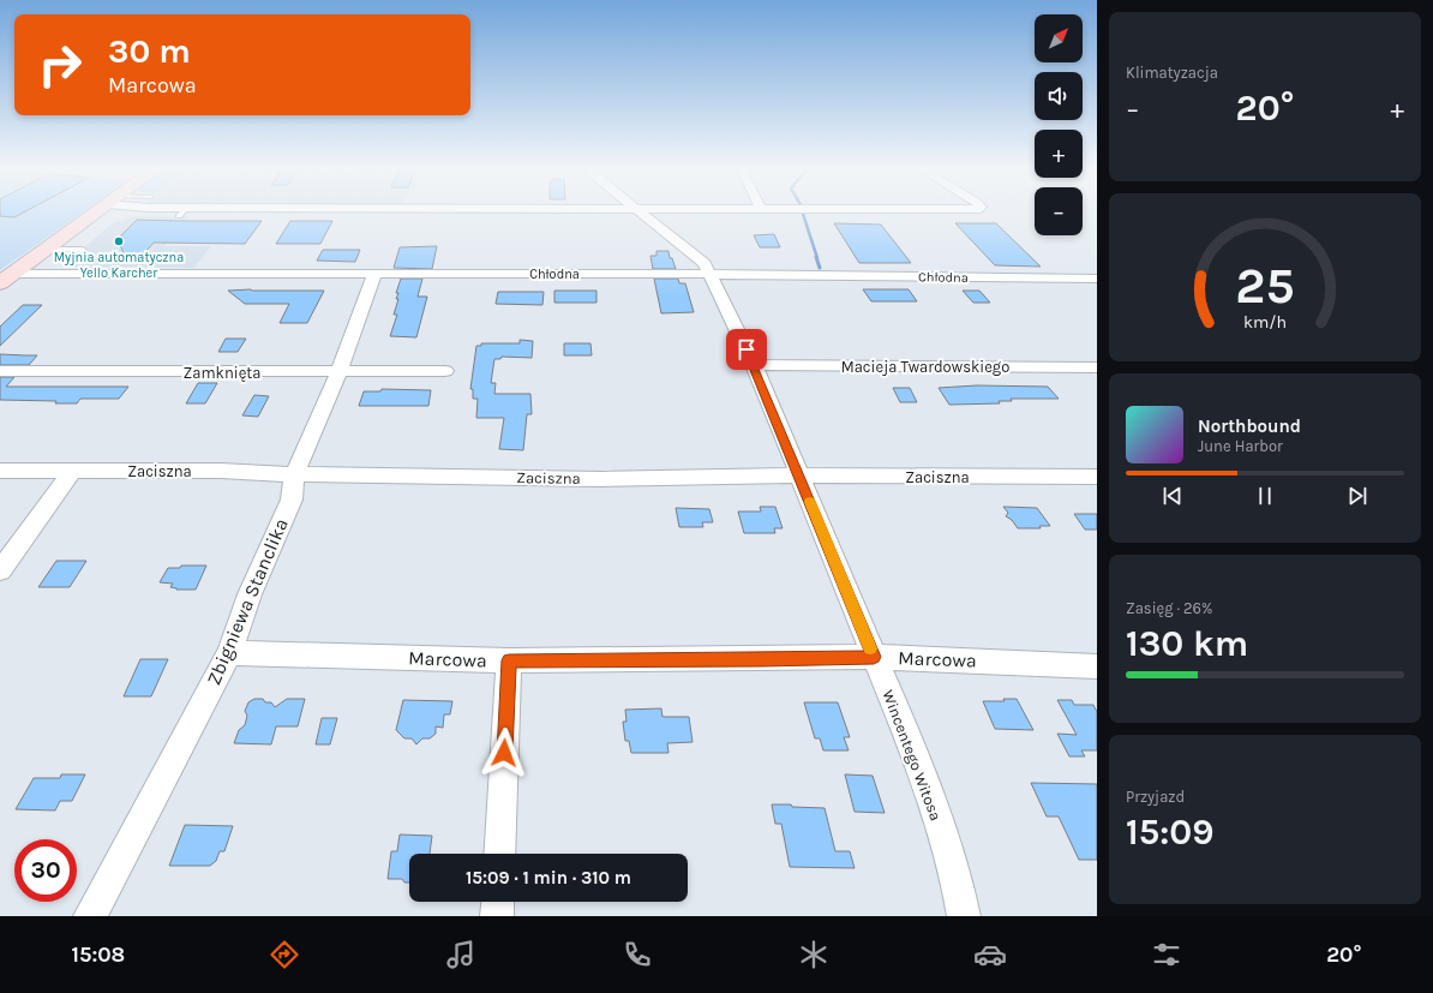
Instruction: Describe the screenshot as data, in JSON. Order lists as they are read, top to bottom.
{
  "streets": {
    "street": [
      "Chłodna",
      "Macieja Twardowskiego",
      "Zamknięta",
      "Zaciszna",
      "Zbigniewa Stanclika",
      "Marcowa",
      "Wincentego Witosa"
    ]
  },
  "crossings": [
    ["Chłodna", "Zbigniewa Stanclika"],
    ["Chłodna", "Wincentego Witosa"],
    ["Macieja Twardowskiego", "Wincentego Witosa"],
    ["Zamknięta", "Zbigniewa Stanclika"],
    ["Zaciszna", "Zbigniewa Stanclika"],
    ["Zaciszna", "Wincentego Witosa"],
    ["Zbigniewa Stanclika", "Marcowa"],
    ["Marcowa", "Wincentego Witosa"]
  ],
  "places": ["Myjnia automatyczna Yello Karcher"],
  "north": "top right",
  "page": {
    "tile": [
      "Klimatyzacja",
      ["Zasięg · 26%", "130 km"],
      ["Przyjazd", "15:09"]
    ],
    "map_buttons": ["+", "−"],
    "turn": ["30 m", "Marcowa"],
    "heat": ["−", "20°", "+"],
    "song": ["Northbound", "June Harbor"],
    "limit": "30",
    "trip": "15:09 · 1 min · 310 m",
    "tabs": ["15:08", "20°"],
    "gauge": ["25", "km/h"]
  }
}
